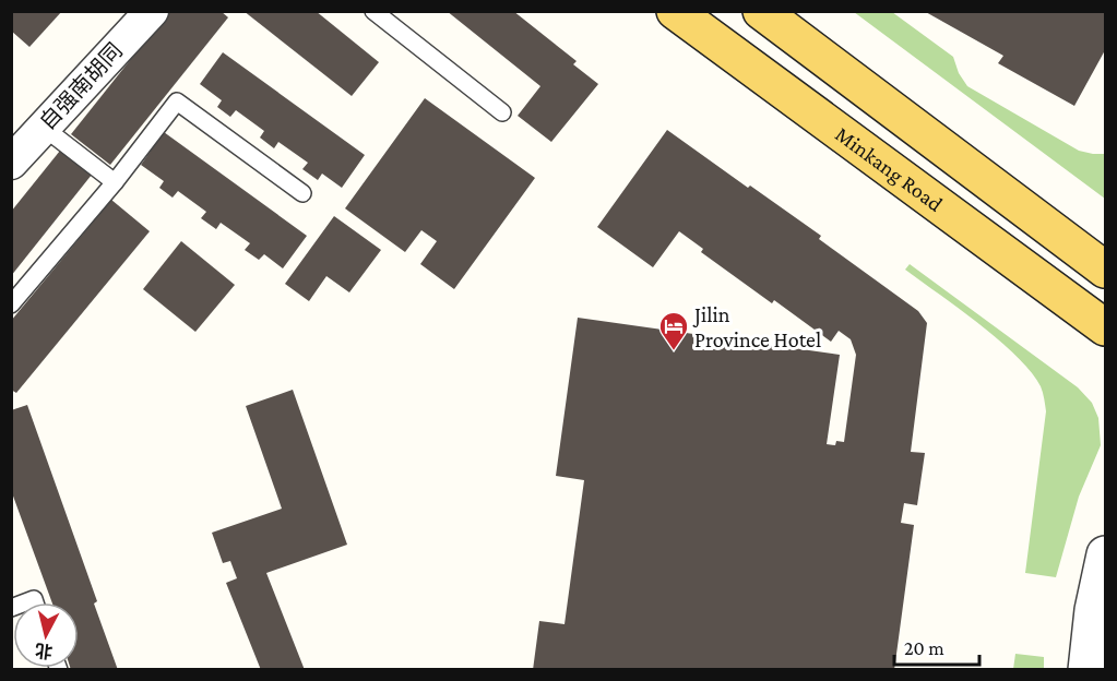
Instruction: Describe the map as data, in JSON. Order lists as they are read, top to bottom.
{
  "streets": {
    "main road": ["Minkang Road"],
    "street": ["自强南胡同"]
  },
  "places": {
    "hotel": ["Jilin Province Hotel"]
  },
  "scale_bar": "20 m",
  "north": "bottom"
}
